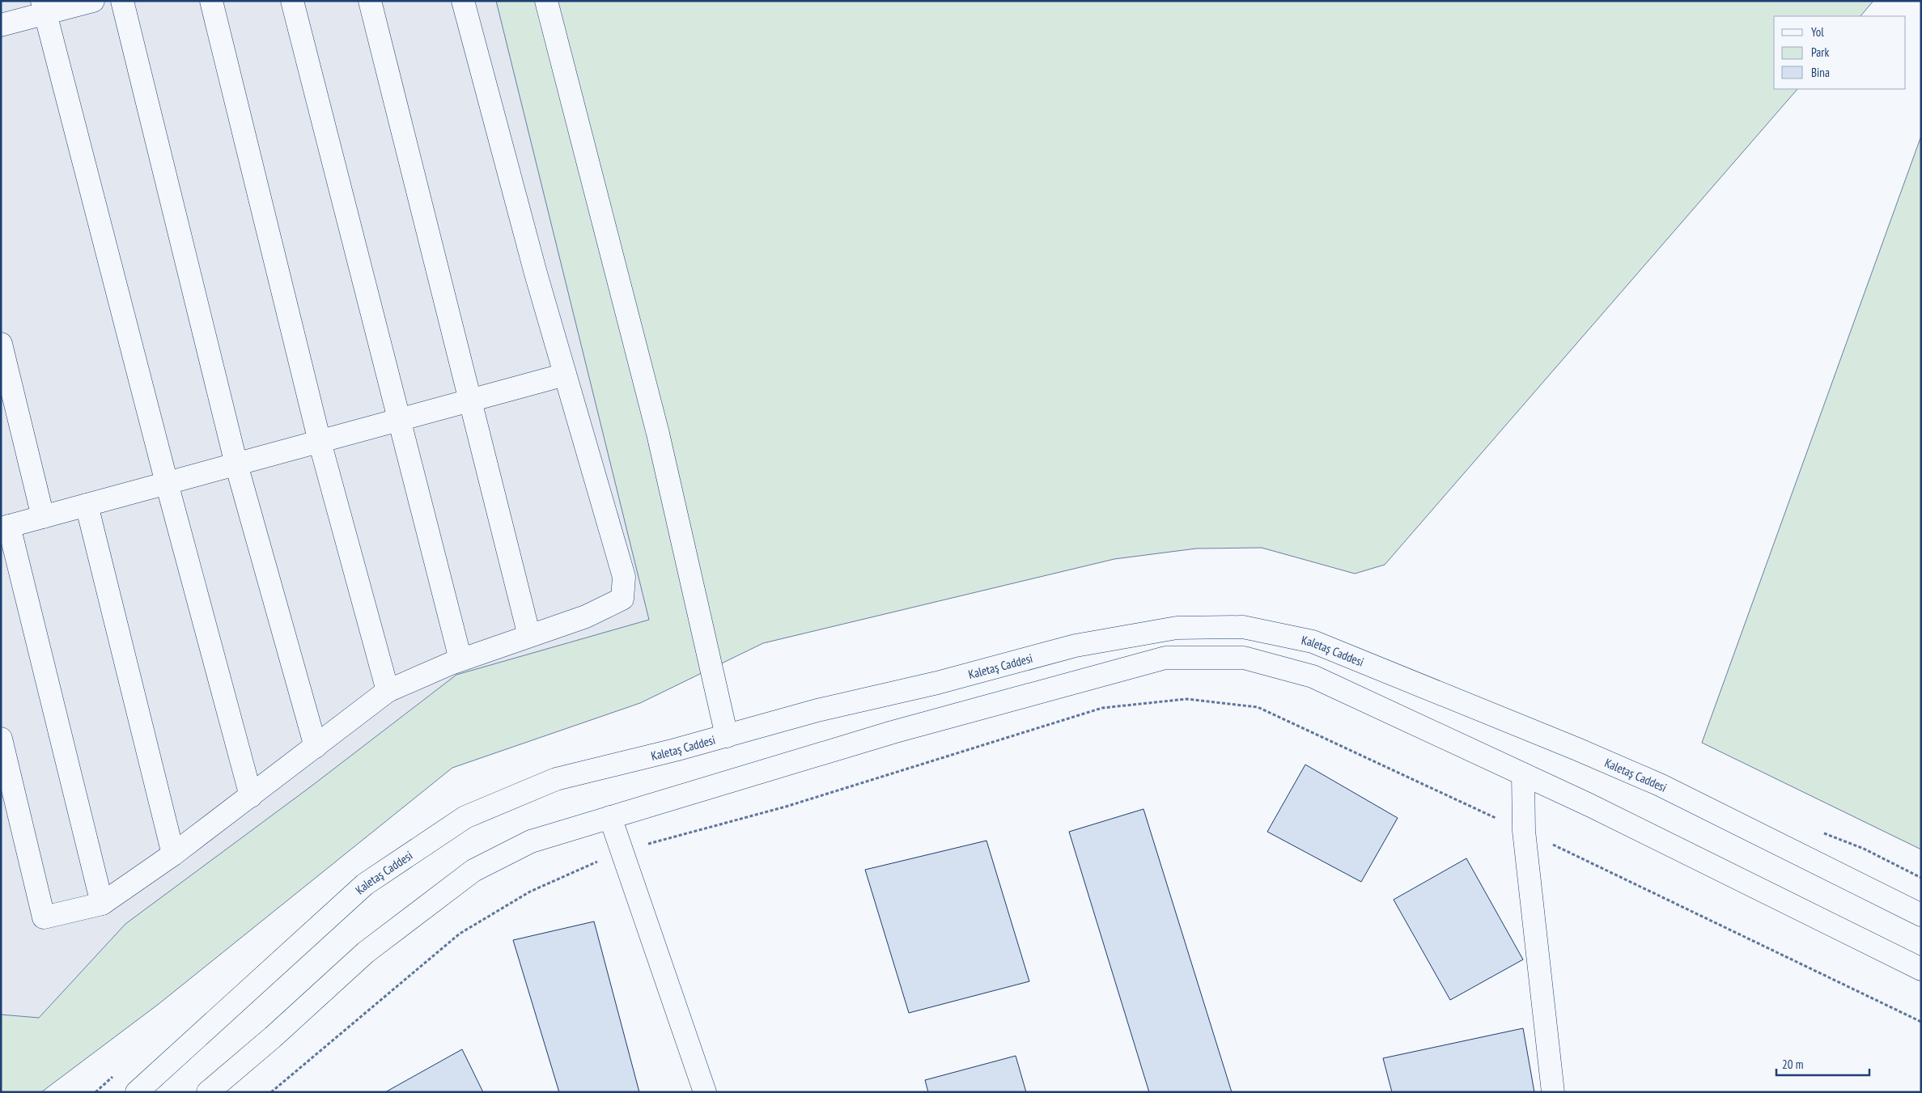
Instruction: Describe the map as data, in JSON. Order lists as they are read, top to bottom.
{
  "streets": {
    "main road": ["Kaletaş Caddesi"]
  },
  "legend": ["Yol", "Park", "Bina"],
  "scale_bar": "20 m"
}
